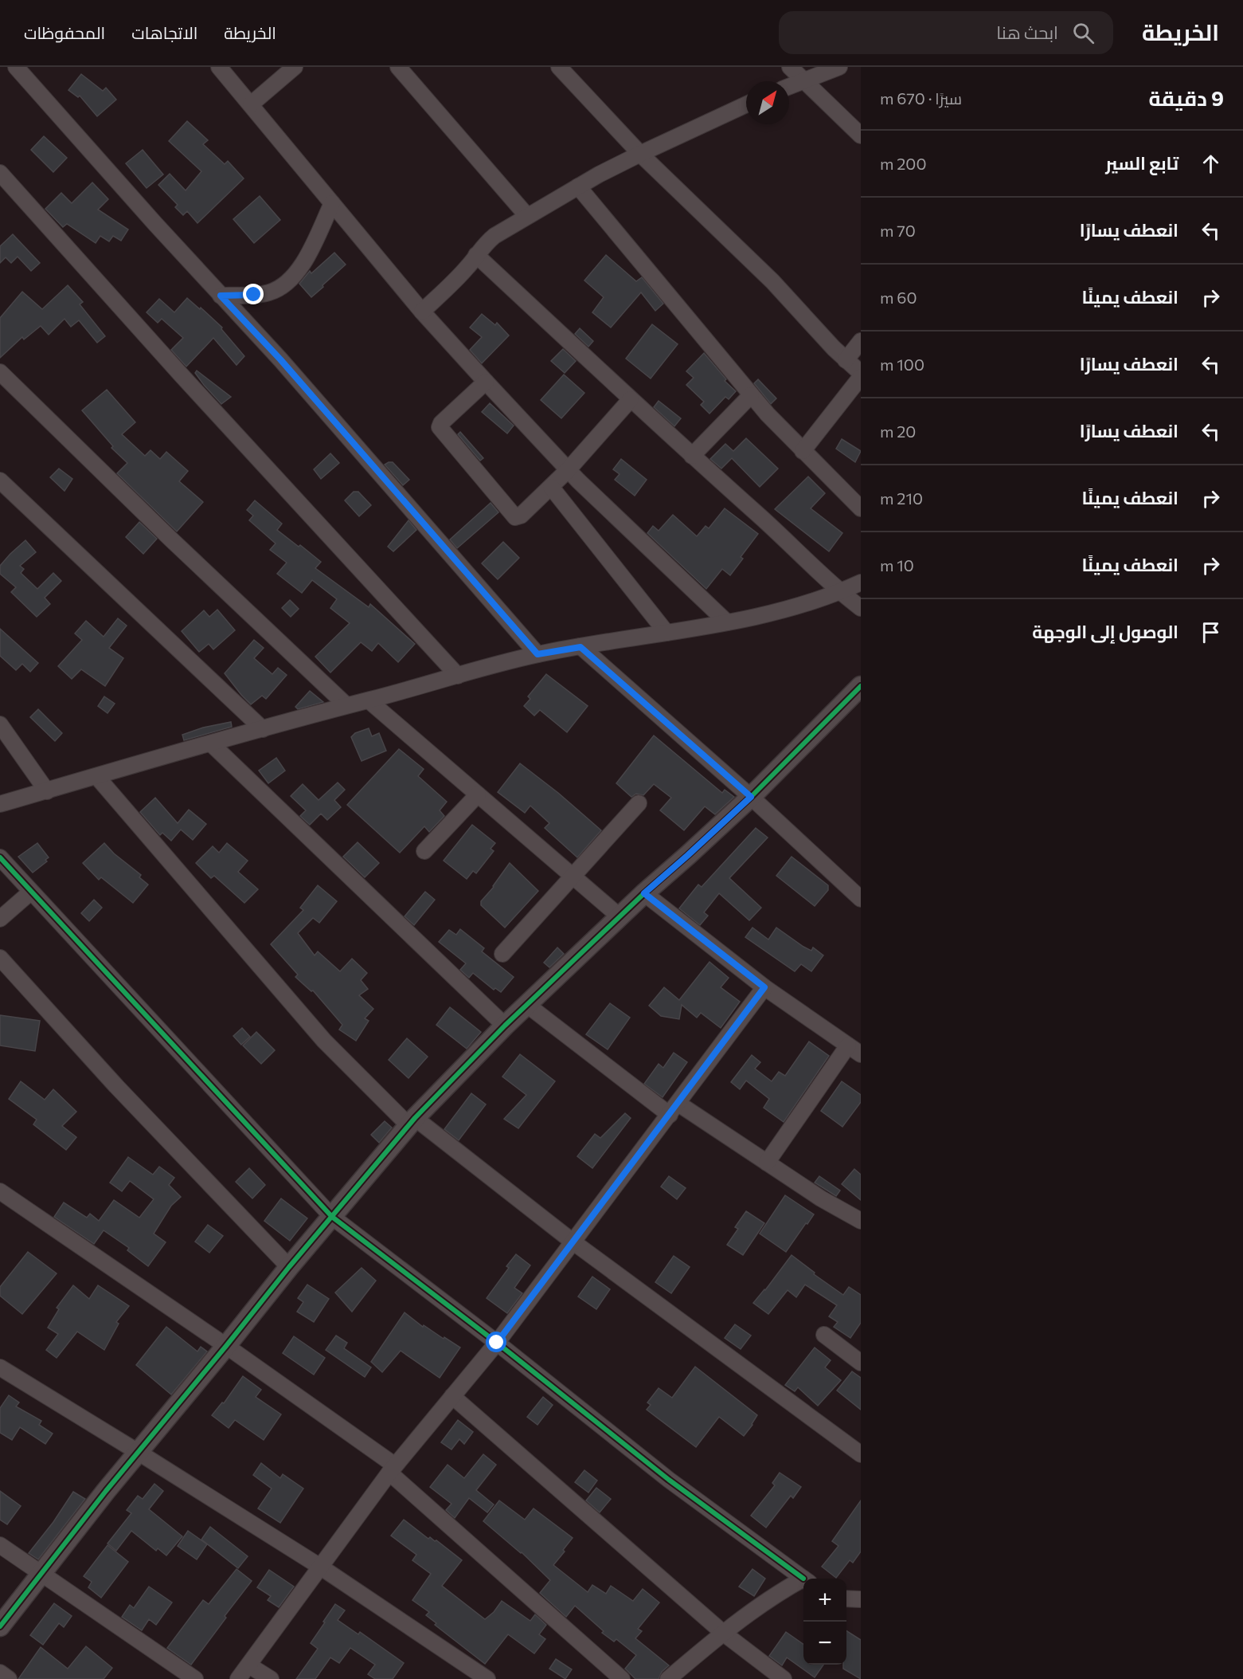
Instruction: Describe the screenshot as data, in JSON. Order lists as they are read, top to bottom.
{
  "north": "top right",
  "page": {
    "header": "الخريطة",
    "search": "ابحث هنا",
    "nav": ["الخريطة", "الاتجاهات", "المحفوظات"],
    "heading": ["9 دقيقة", "سيرًا · 670 m"],
    "list": [
      ["تابع السير", "200 m"],
      ["انعطف يسارًا", "70 m"],
      ["انعطف يمينًا", "60 m"],
      ["انعطف يسارًا", "100 m"],
      ["انعطف يسارًا", "20 m"],
      ["انعطف يمينًا", "210 m"],
      ["انعطف يمينًا", "10 m"],
      "الوصول إلى الوجهة"
    ],
    "map_buttons": ["+", "−"]
  }
}
